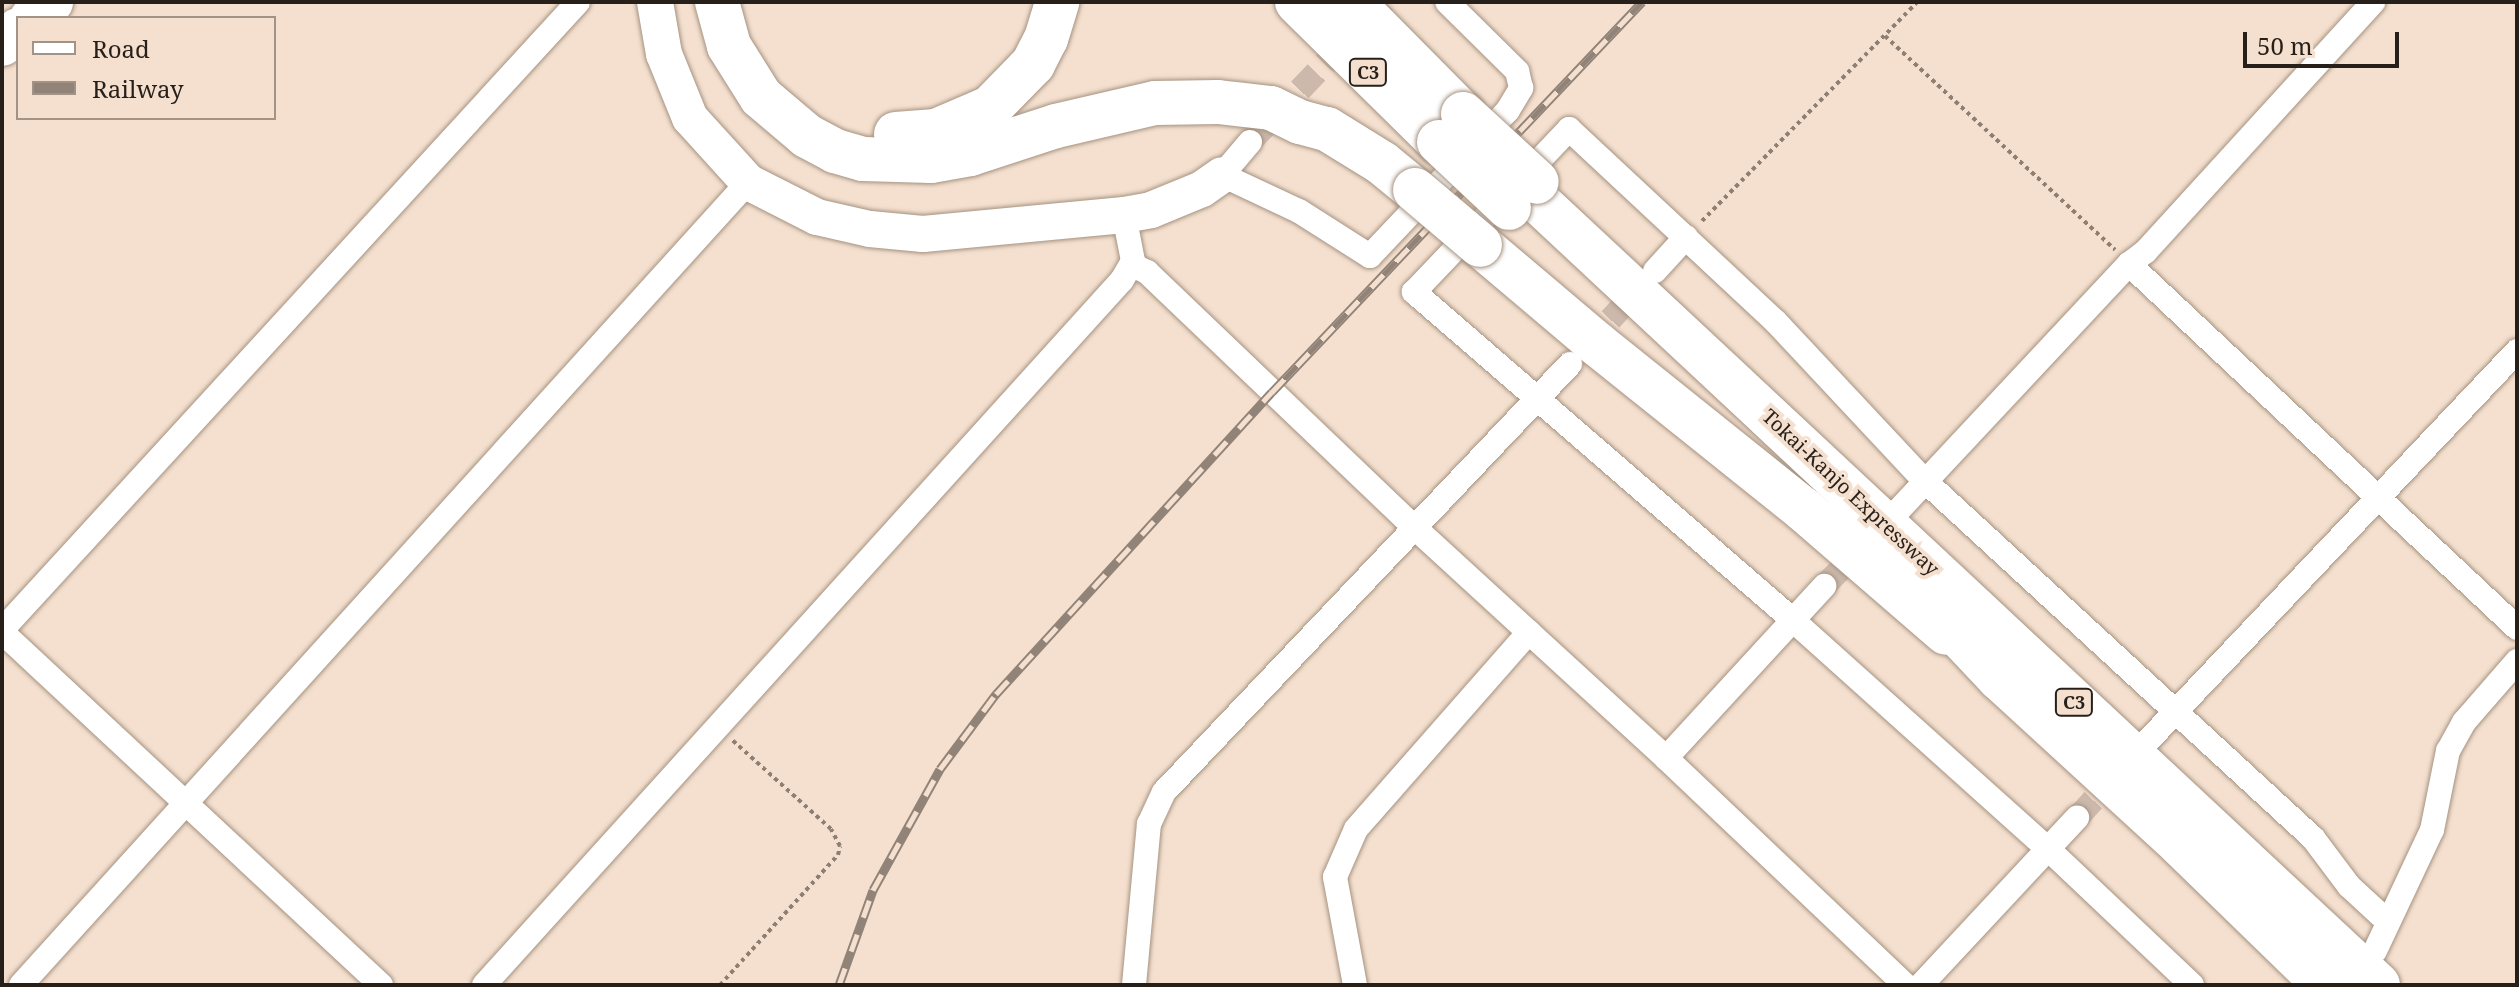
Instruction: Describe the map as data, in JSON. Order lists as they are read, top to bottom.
{
  "streets": {
    "highway": ["C3", "Tokai-Kanjo Expressway"]
  },
  "legend": ["Road", "Railway"],
  "scale_bar": "50 m"
}
